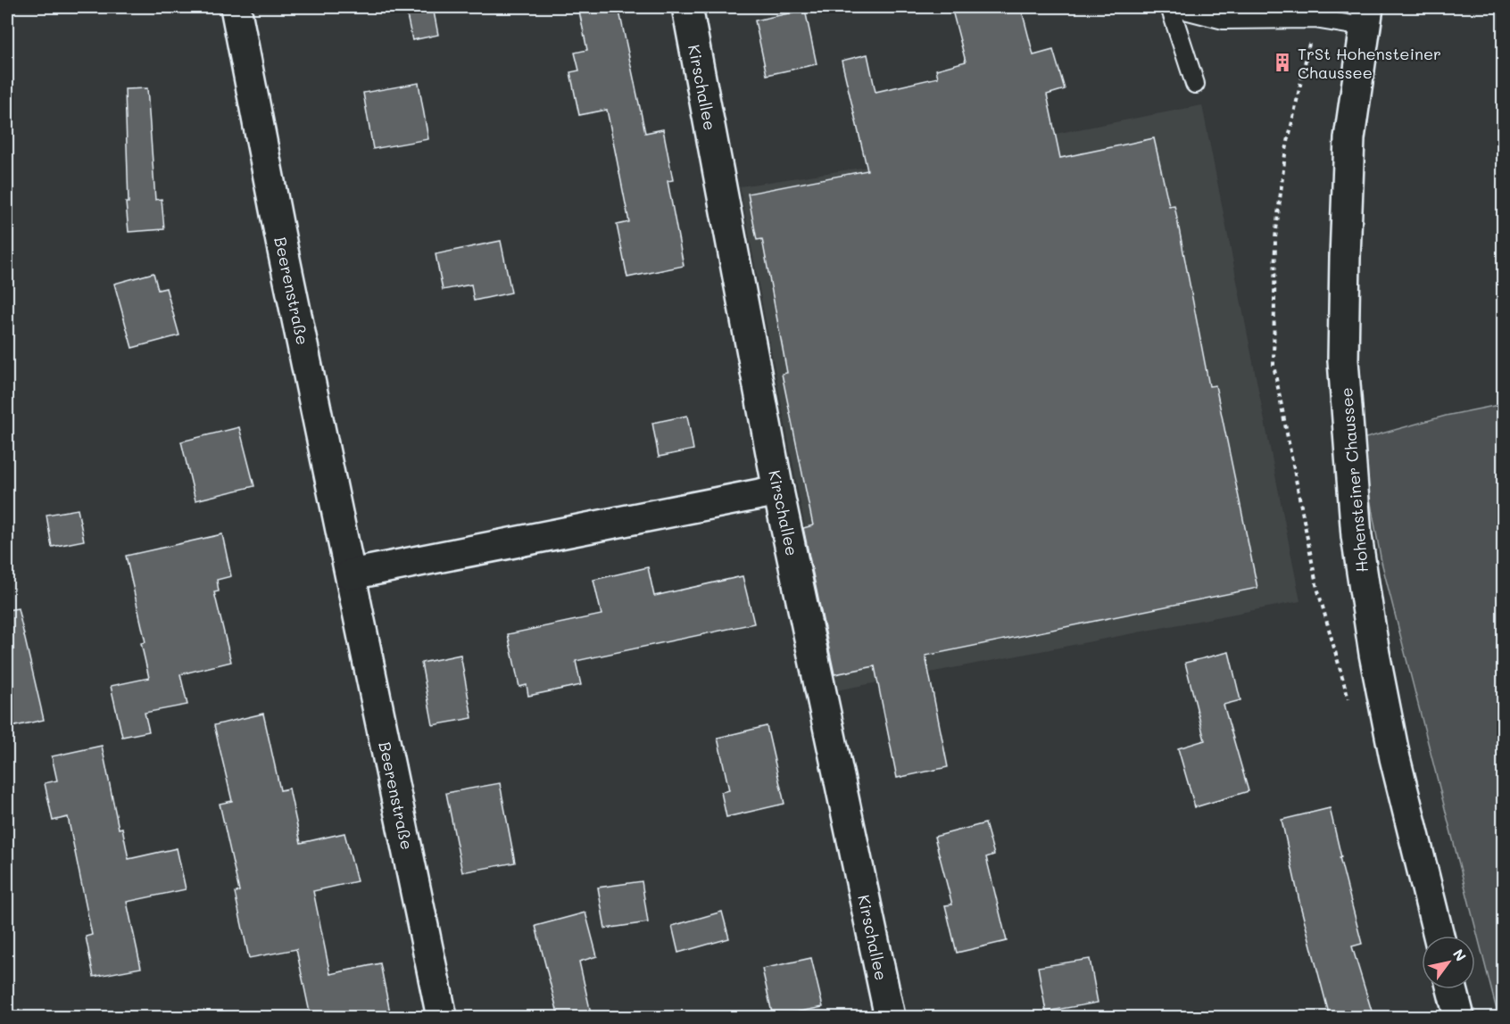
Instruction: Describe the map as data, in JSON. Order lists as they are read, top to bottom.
{
  "streets": {
    "street": ["Kirschallee", "Beerenstraße", "Hohensteiner Chaussee"]
  },
  "places": {
    "building": ["TrSt Hohensteiner Chaussee"]
  },
  "north": "top right"
}
